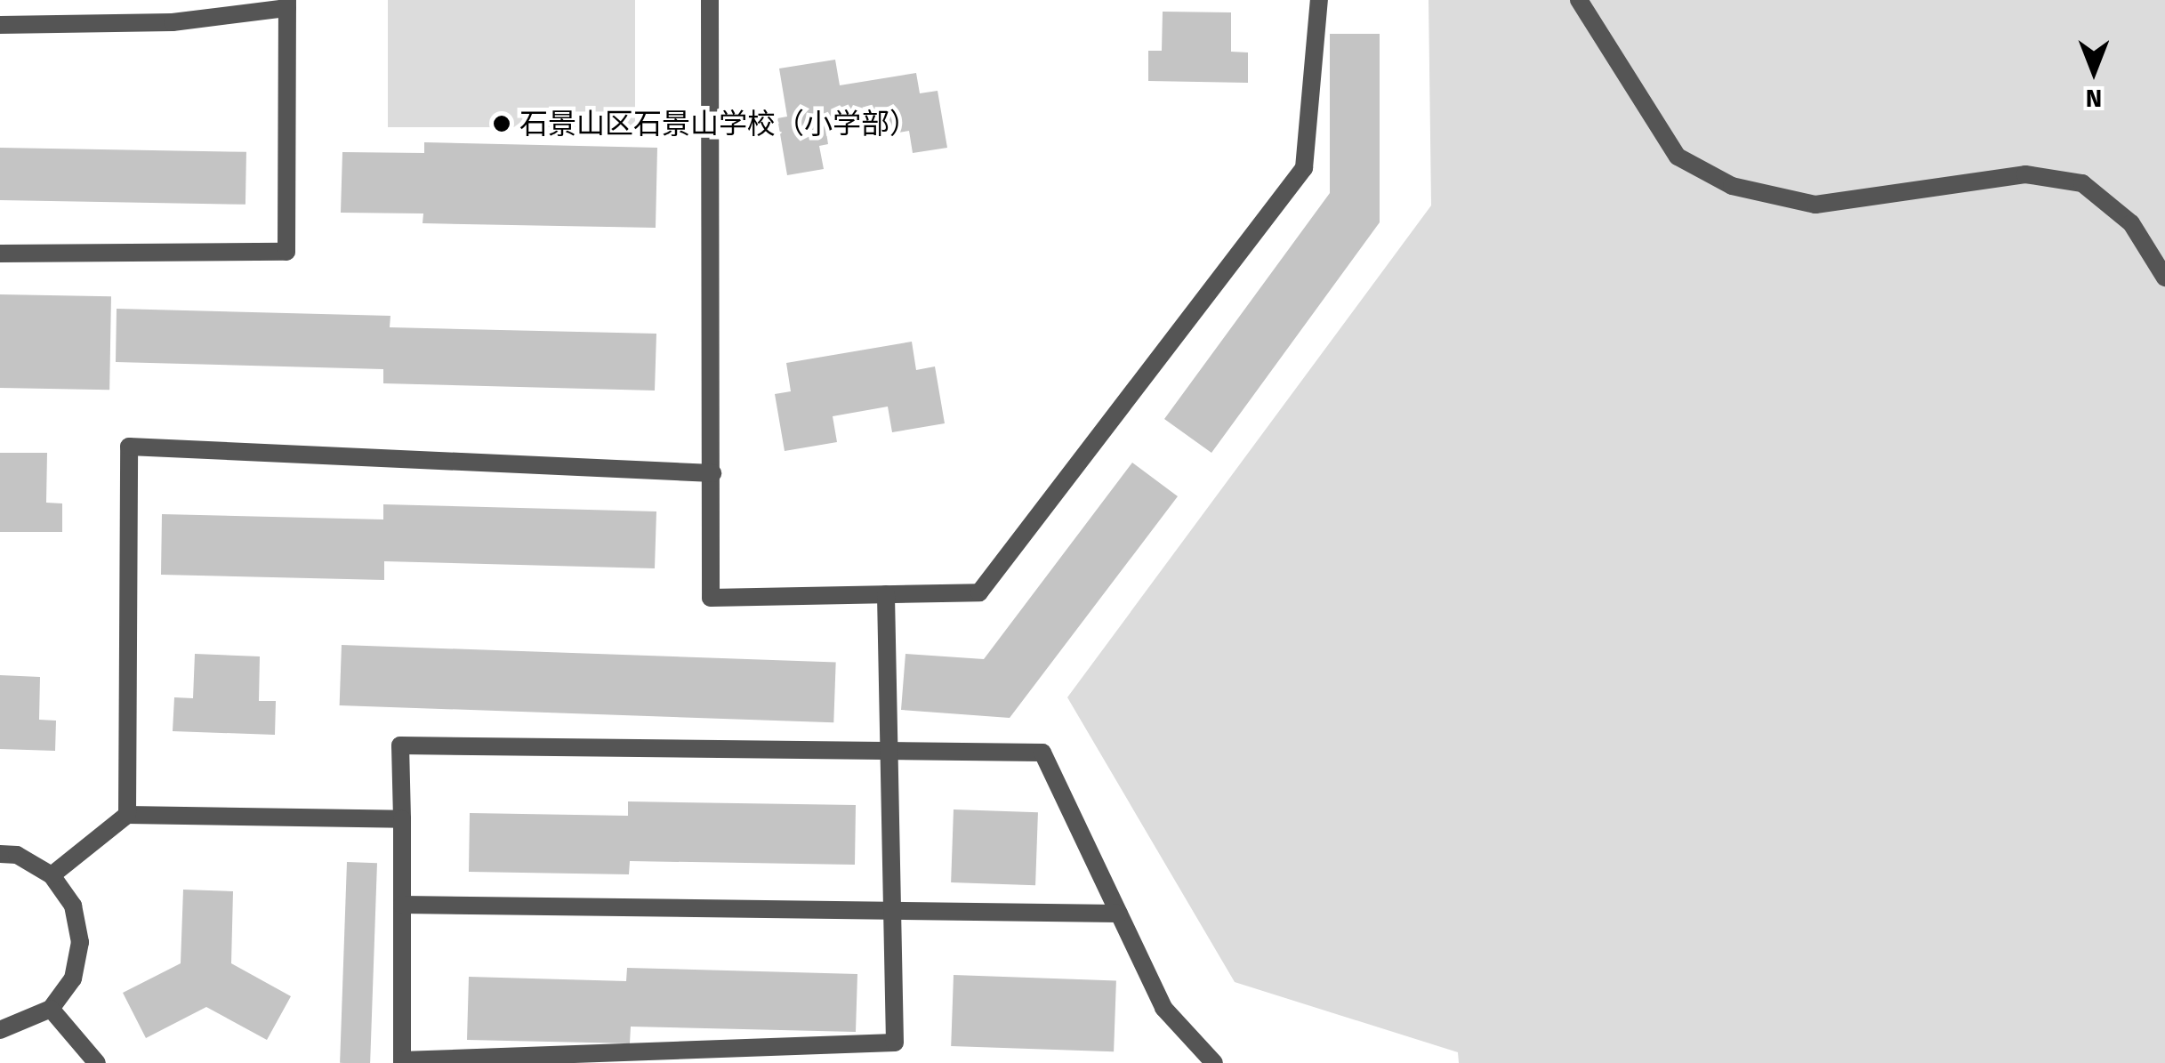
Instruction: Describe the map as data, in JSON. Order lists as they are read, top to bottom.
{
  "places": ["石景山区石景山学校（小学部）"],
  "north": "bottom"
}
